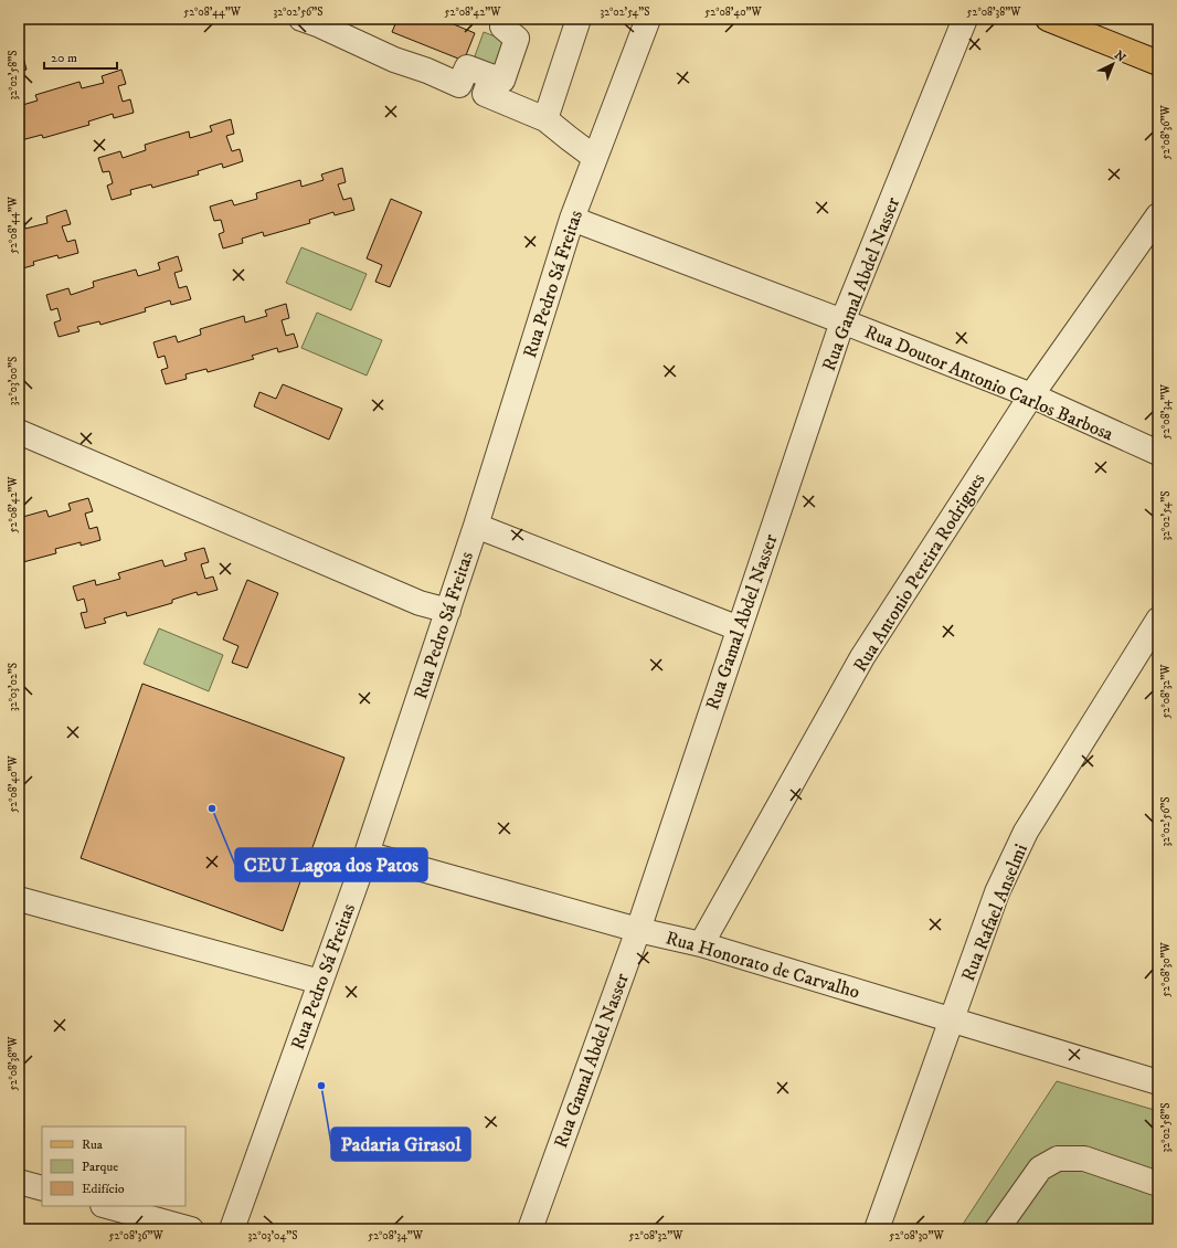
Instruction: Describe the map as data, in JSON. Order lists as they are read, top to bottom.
{
  "streets": {
    "street": [
      "Rua Pedro Sá Freitas",
      "Rua Gamal Abdel Nasser",
      "Rua Doutor Antonio Carlos Barbosa",
      "Rua Antonio Pereira Rodrigues",
      "Rua Rafael Anselmi",
      "Rua Honorato de Carvalho"
    ]
  },
  "crossings": [
    ["Rua Pedro Sá Freitas", "Rua Doutor Antonio Carlos Barbosa"],
    ["Rua Pedro Sá Freitas", "Rua Honorato de Carvalho"],
    ["Rua Gamal Abdel Nasser", "Rua Doutor Antonio Carlos Barbosa"],
    ["Rua Gamal Abdel Nasser", "Rua Honorato de Carvalho"],
    ["Rua Doutor Antonio Carlos Barbosa", "Rua Antonio Pereira Rodrigues"],
    ["Rua Antonio Pereira Rodrigues", "Rua Honorato de Carvalho"],
    ["Rua Rafael Anselmi", "Rua Honorato de Carvalho"]
  ],
  "places": ["CEU Lagoa dos Patos", "Padaria Girasol"],
  "legend": ["Rua", "Parque", "Edifício"],
  "scale_bar": "20 m",
  "north": "top right",
  "coordinates": [
    "52°08'44\"W",
    "32°02'56\"S",
    "52°08'42\"W",
    "32°02'54\"S",
    "52°08'40\"W",
    "52°08'38\"W",
    "32°02'58\"S",
    "52°08'36\"W",
    "32°03'00\"S",
    "52°08'34\"W",
    "32°03'02\"S",
    "52°08'32\"W",
    "52°08'30\"W",
    "32°03'04\"S"
  ]
}
